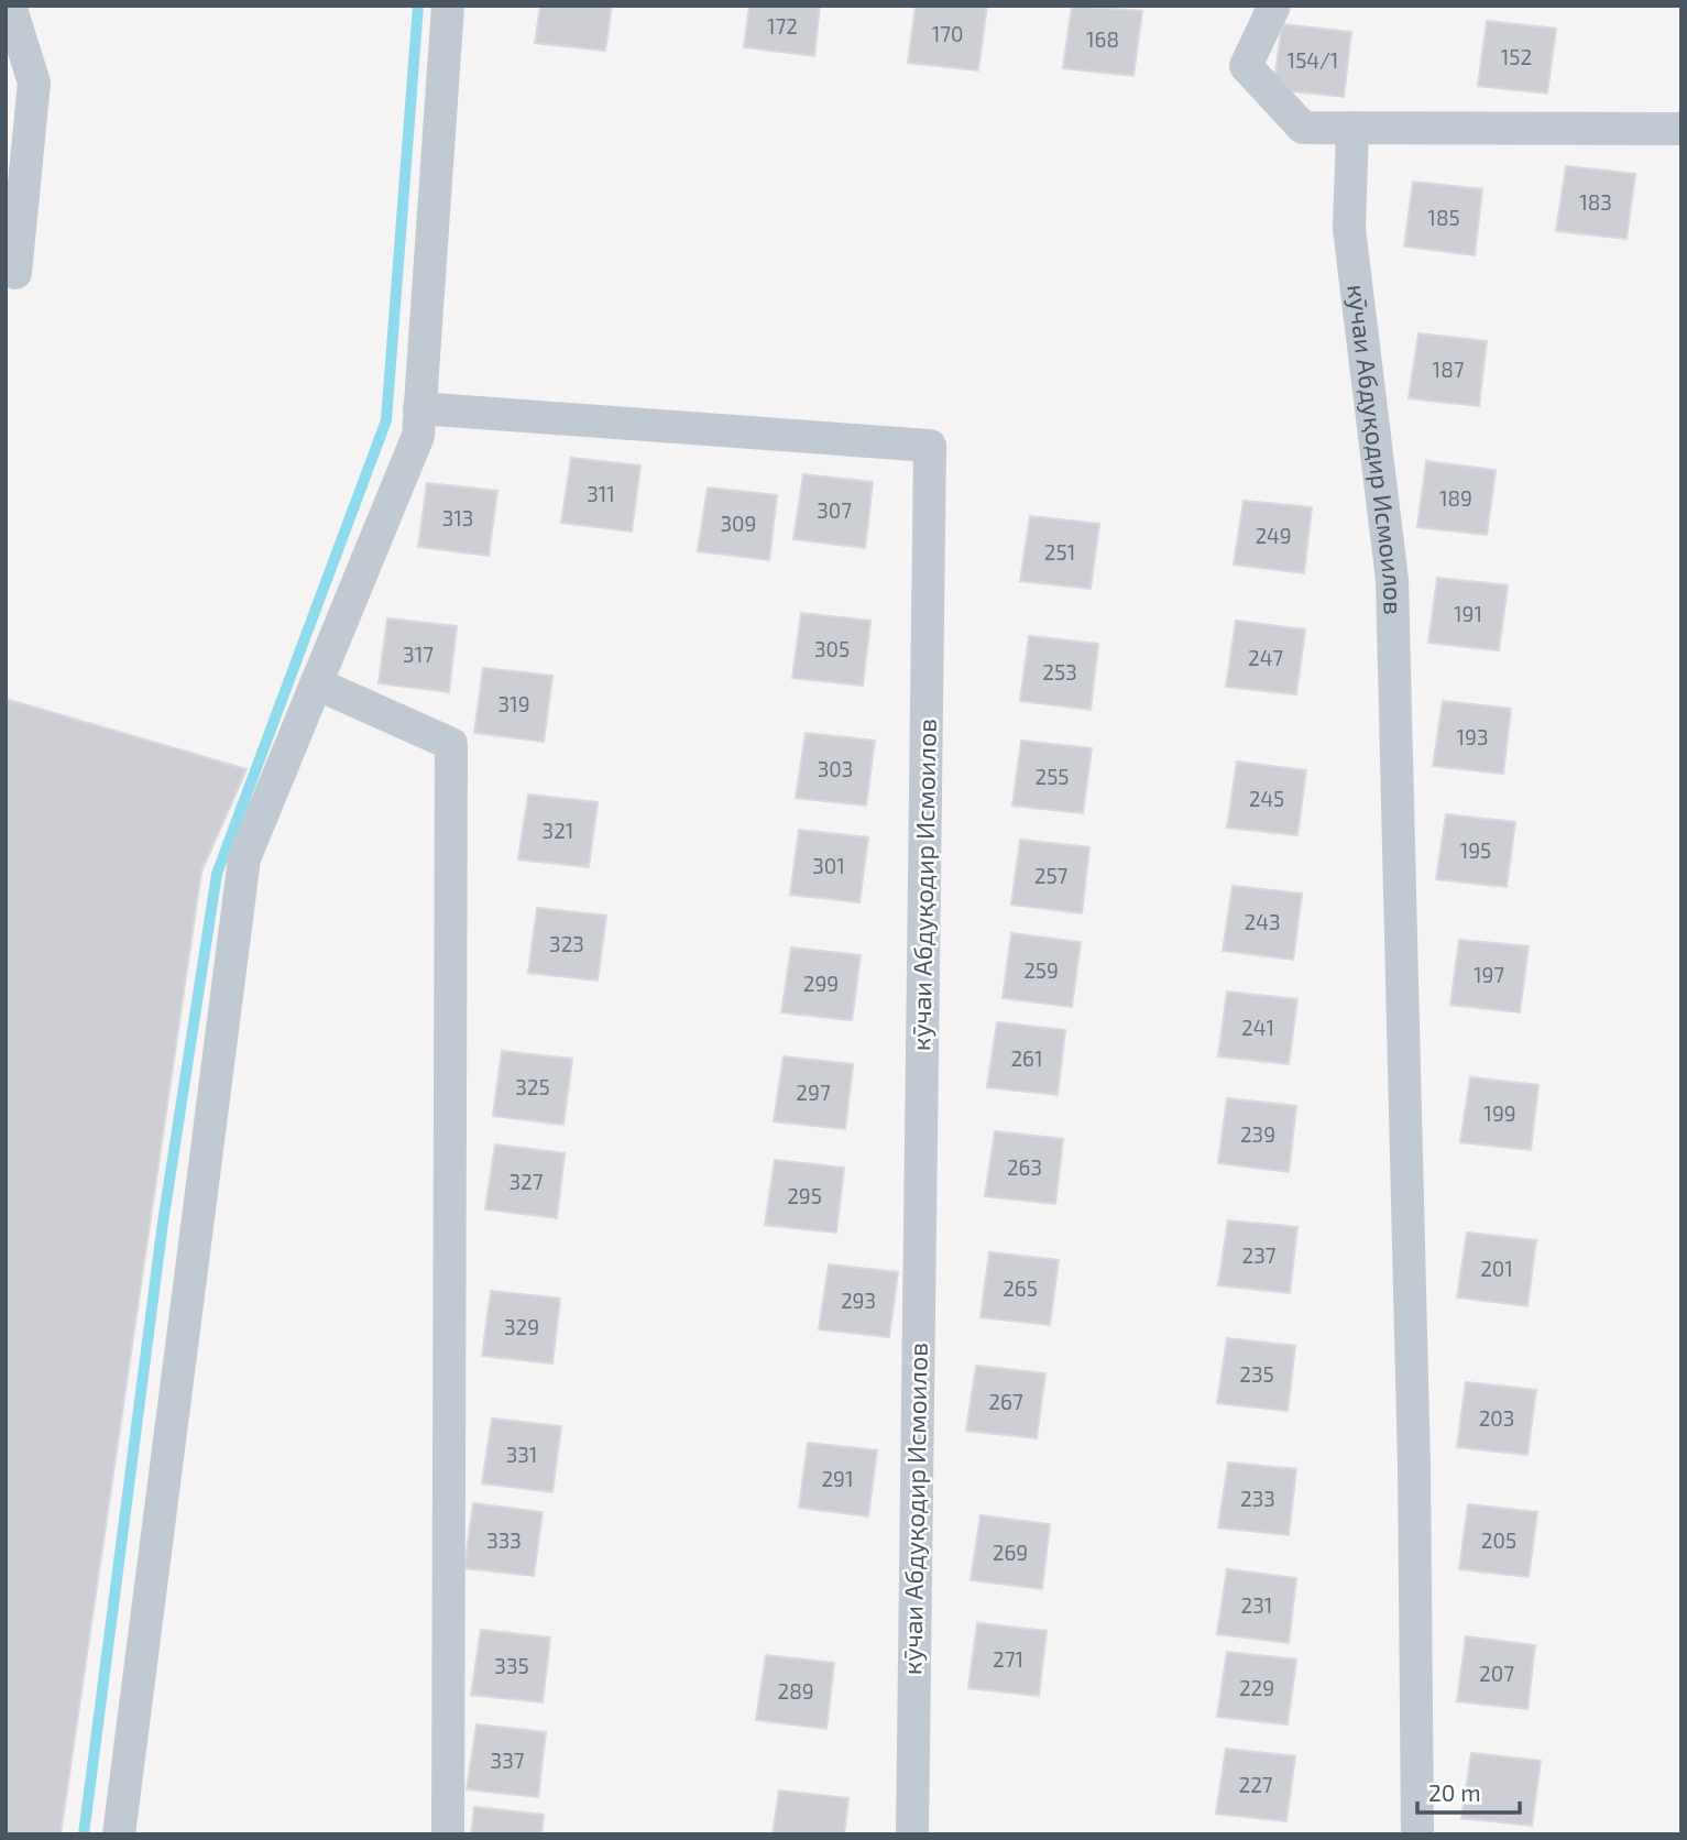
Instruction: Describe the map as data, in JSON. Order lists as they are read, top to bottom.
{
  "streets": {
    "street": ["кӯчаи Абдуқодир Исмоилов"]
  },
  "house_numbers": [
    "172",
    "170",
    "168",
    "152",
    "154/1",
    "183",
    "185",
    "187",
    "311",
    "189",
    "307",
    "313",
    "309",
    "249",
    "251",
    "191",
    "305",
    "317",
    "247",
    "253",
    "319",
    "193",
    "303",
    "255",
    "245",
    "321",
    "195",
    "301",
    "257",
    "243",
    "323",
    "259",
    "197",
    "299",
    "241",
    "261",
    "325",
    "297",
    "199",
    "239",
    "263",
    "327",
    "295",
    "237",
    "201",
    "265",
    "293",
    "329",
    "235",
    "267",
    "203",
    "331",
    "291",
    "233",
    "333",
    "205",
    "269",
    "231",
    "271",
    "335",
    "207",
    "229",
    "289",
    "337",
    "227"
  ],
  "scale_bar": "20 m"
}
